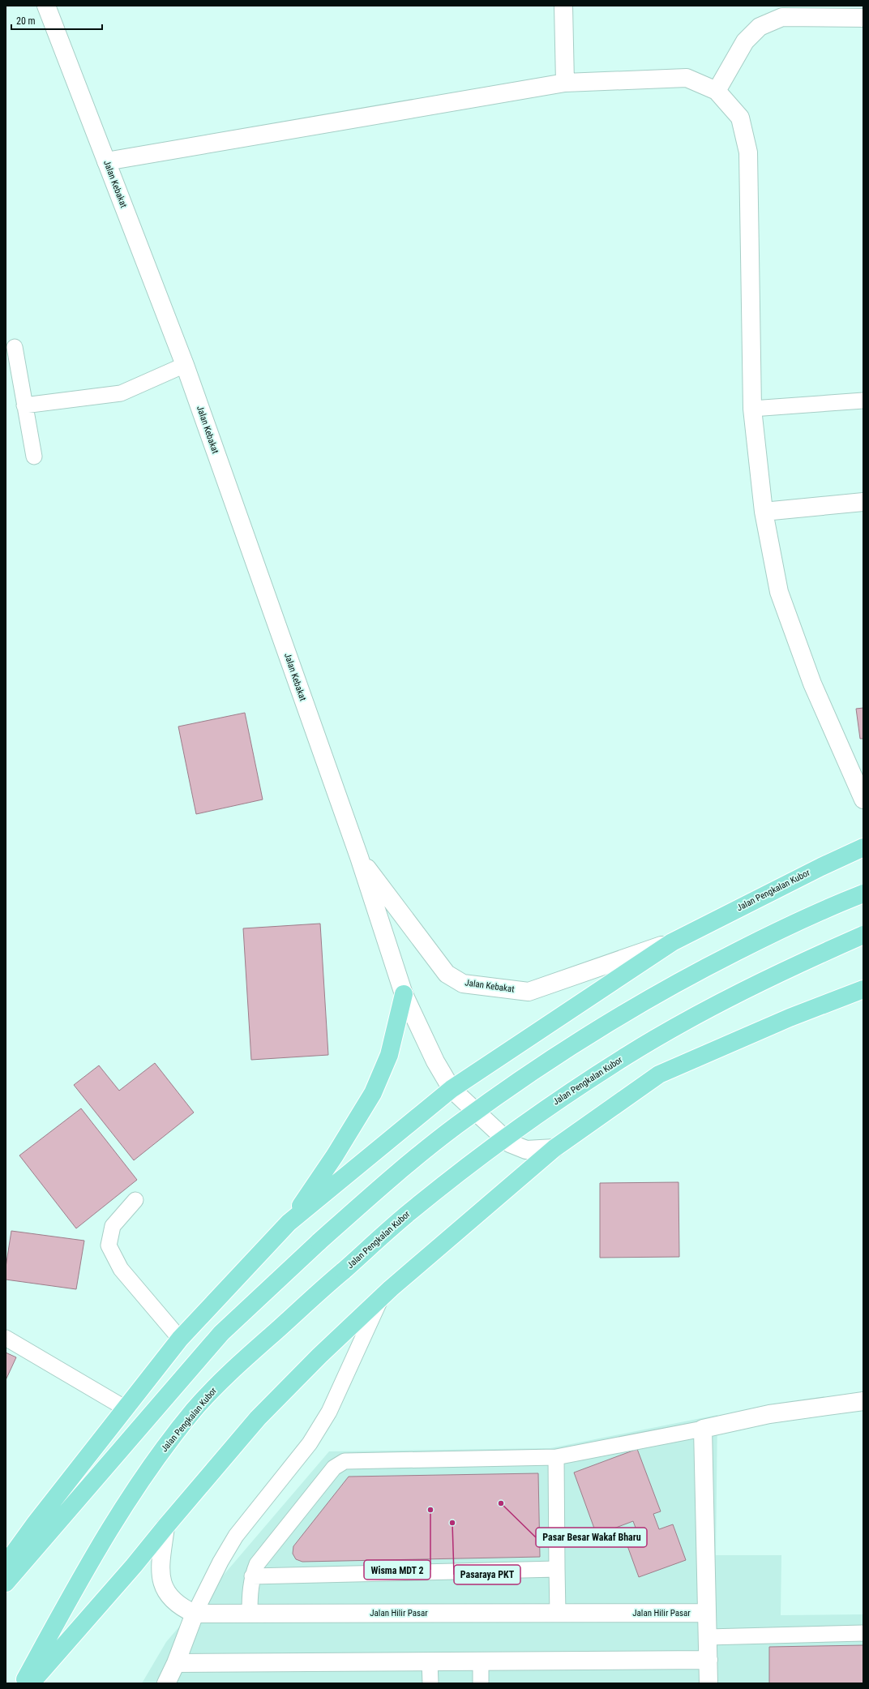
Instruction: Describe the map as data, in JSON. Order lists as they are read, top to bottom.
{
  "streets": {
    "main road": ["Jalan Pengkalan Kubor"],
    "street": ["Jalan Kebakat", "Jalan Hilir Pasar"]
  },
  "crossings": [
    ["Jalan Kebakat", "Jalan Pengkalan Kubor"]
  ],
  "places": ["Pasar Besar Wakaf Bharu", "Wisma MDT 2", "Pasaraya PKT"],
  "scale_bar": "20 m"
}
